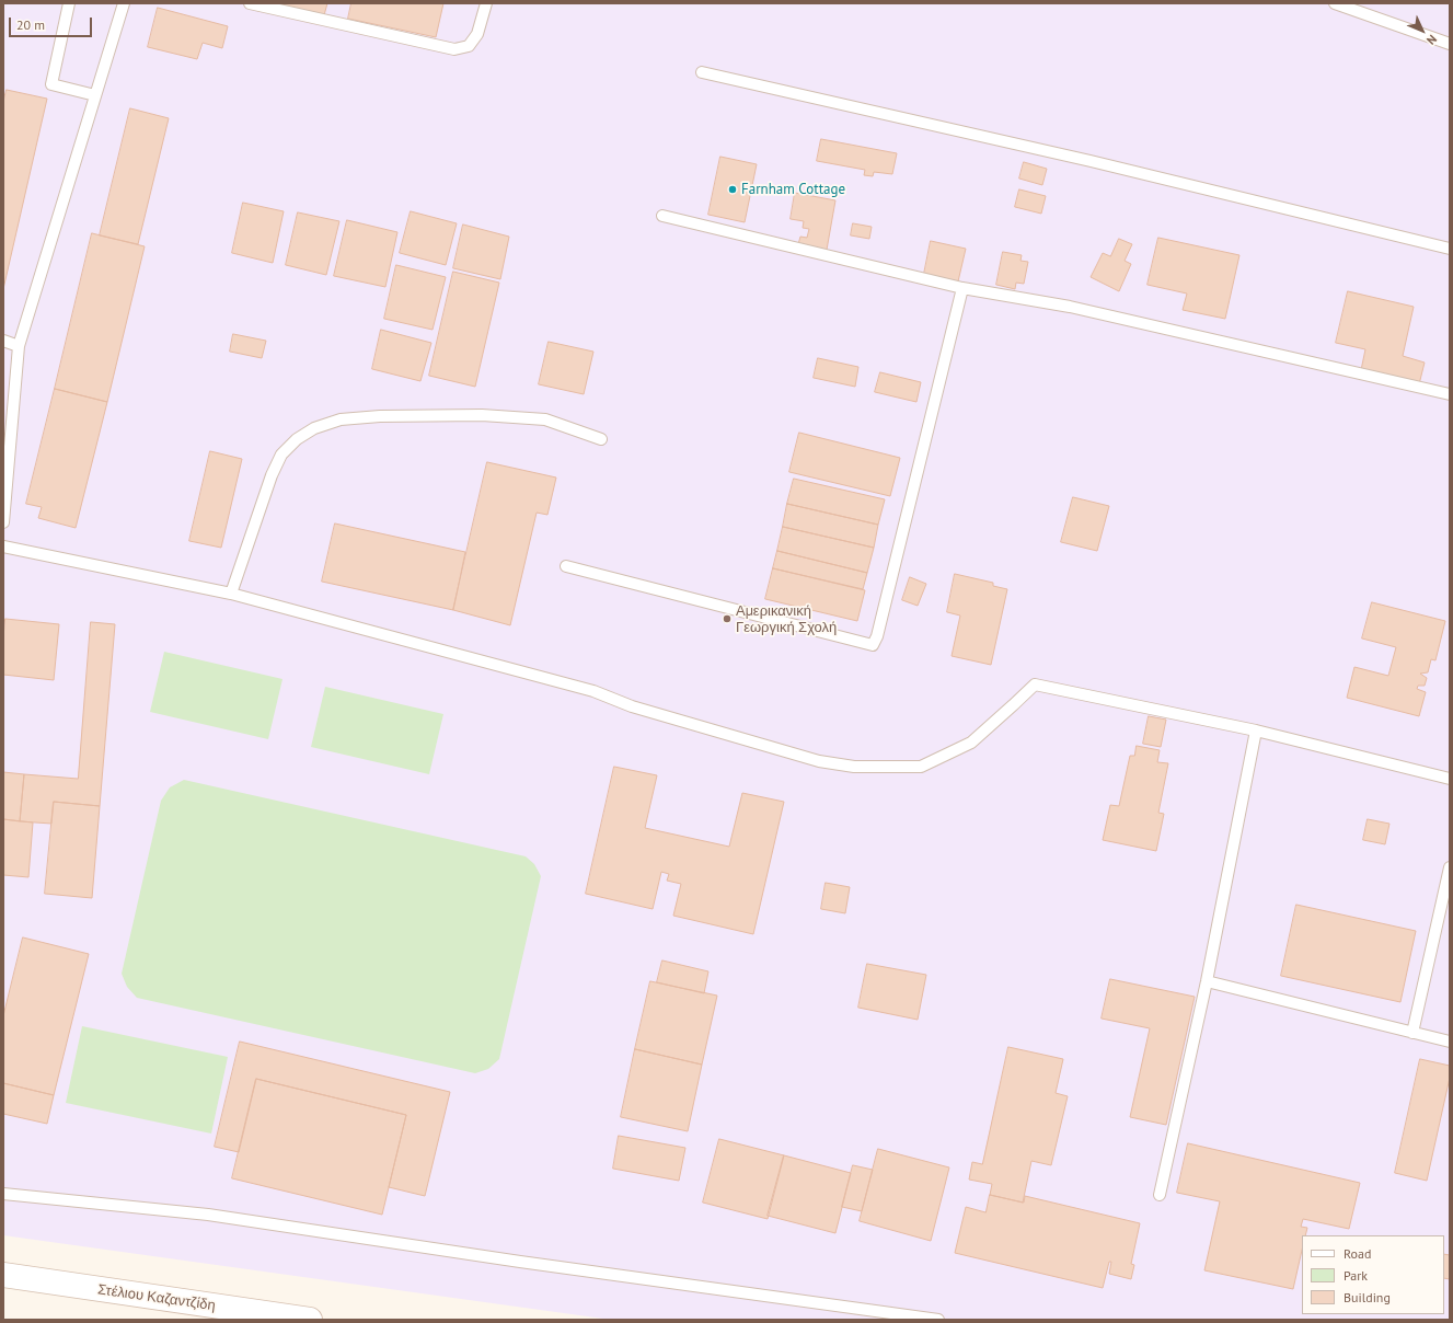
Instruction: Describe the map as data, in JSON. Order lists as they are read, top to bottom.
{
  "streets": {
    "main road": ["Στέλιου Καζαντζίδη"]
  },
  "places": ["Farnham Cottage", "Αμερικανική Γεωργική Σχολή"],
  "legend": ["Road", "Park", "Building"],
  "scale_bar": "20 m",
  "north": "bottom right"
}
